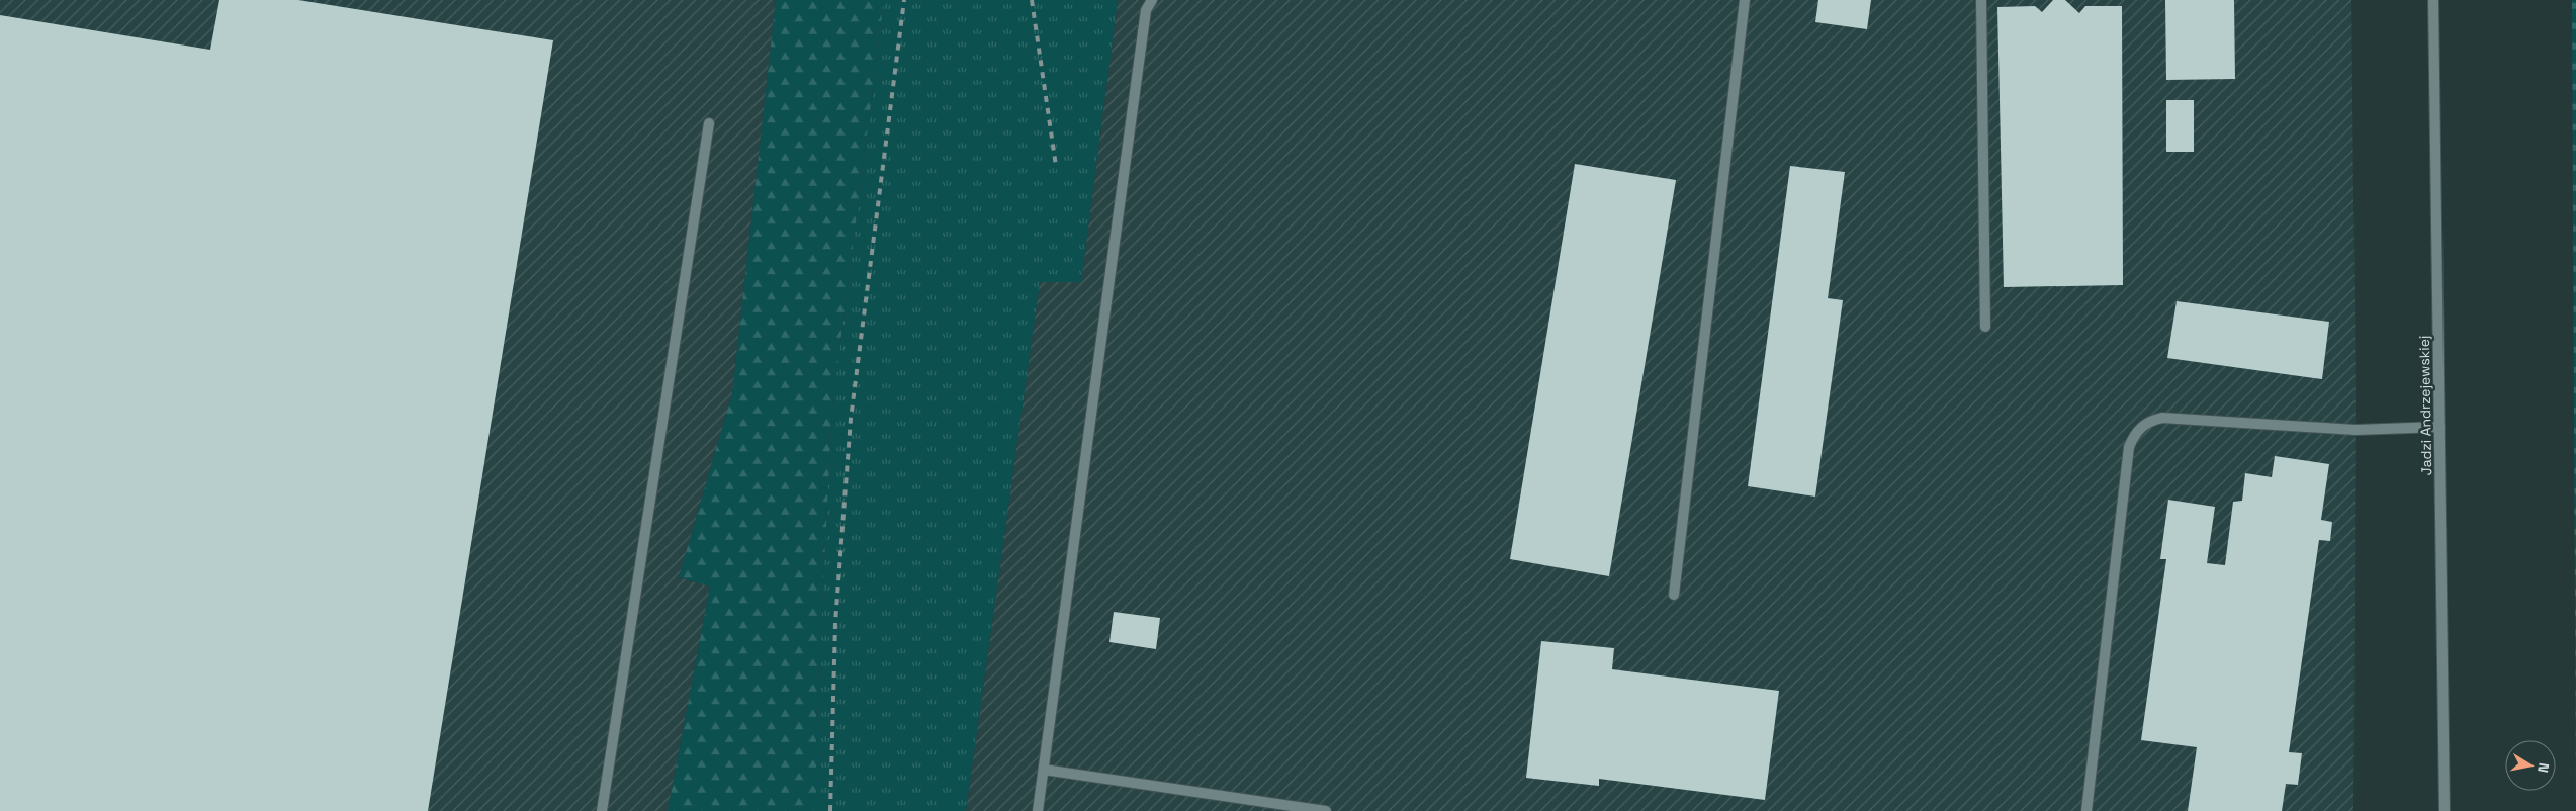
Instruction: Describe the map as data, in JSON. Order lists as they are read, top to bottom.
{
  "streets": {
    "street": ["Jadzi Andrzejewskiej"]
  },
  "north": "right"
}
